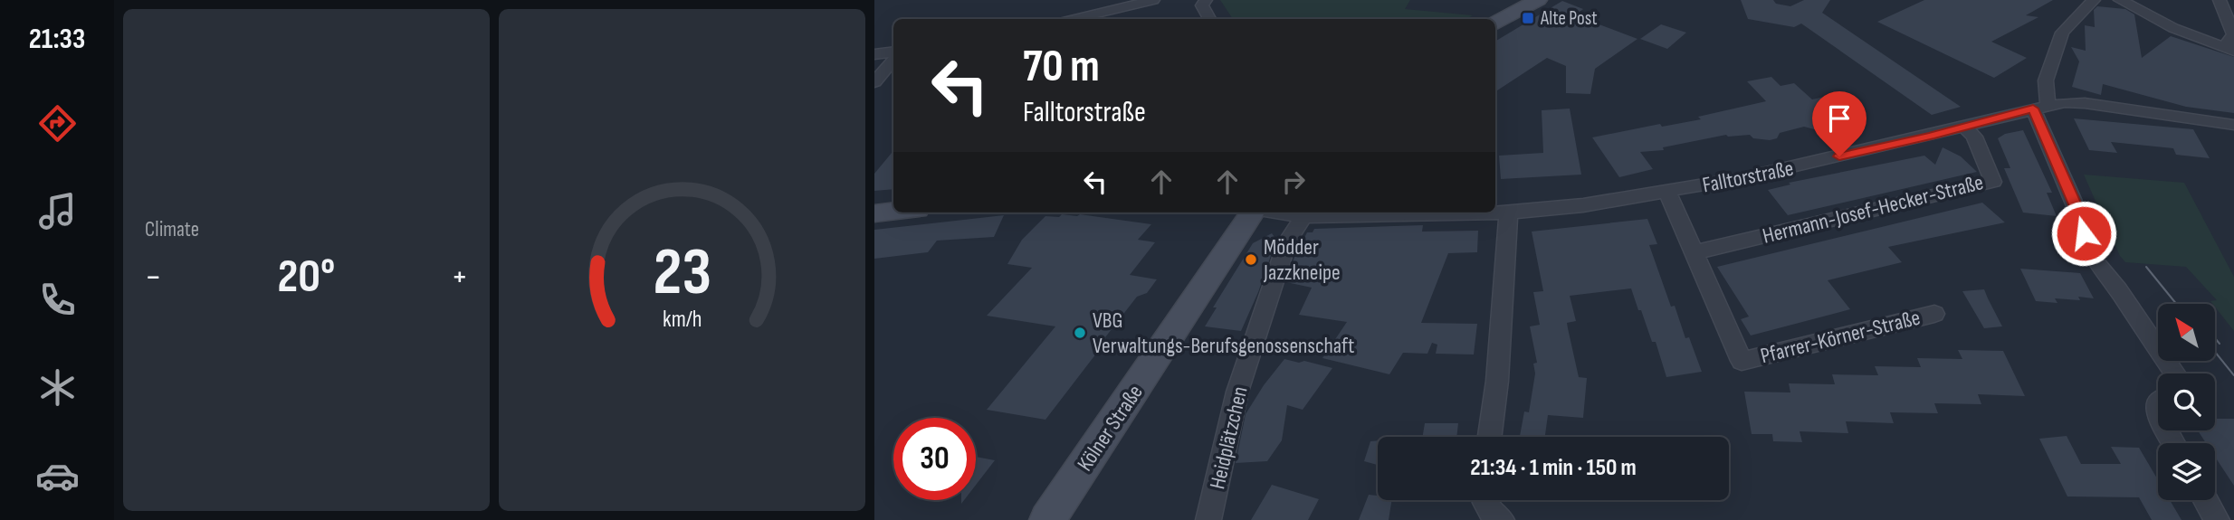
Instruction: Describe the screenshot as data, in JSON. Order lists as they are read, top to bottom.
{
  "streets": {
    "main road": ["Kölner Straße"],
    "street": [
      "Falltorstraße",
      "Hermann-Josef-Hecker-Straße",
      "Pfarrer-Körner-Straße",
      "Heidplätzchen"
    ]
  },
  "crossings": [
    ["Falltorstraße", "Hermann-Josef-Hecker-Straße"],
    ["Falltorstraße", "Pfarrer-Körner-Straße"],
    ["Falltorstraße", "Heidplätzchen"],
    ["Hermann-Josef-Hecker-Straße", "Pfarrer-Körner-Straße"]
  ],
  "places": {
    "transit": ["Alte Post"],
    "other": ["Mödder Jazzkneipe", "VBG Verwaltungs-Berufsgenossenschaft"]
  },
  "north": "top left",
  "page": {
    "tabs": "21:33",
    "tile": "Climate",
    "turn": ["70 m", "Falltorstraße"],
    "heat": ["−", "20°", "+"],
    "limit": "30",
    "trip": "21:34 · 1 min · 150 m",
    "gauge": ["23", "km/h"]
  }
}
